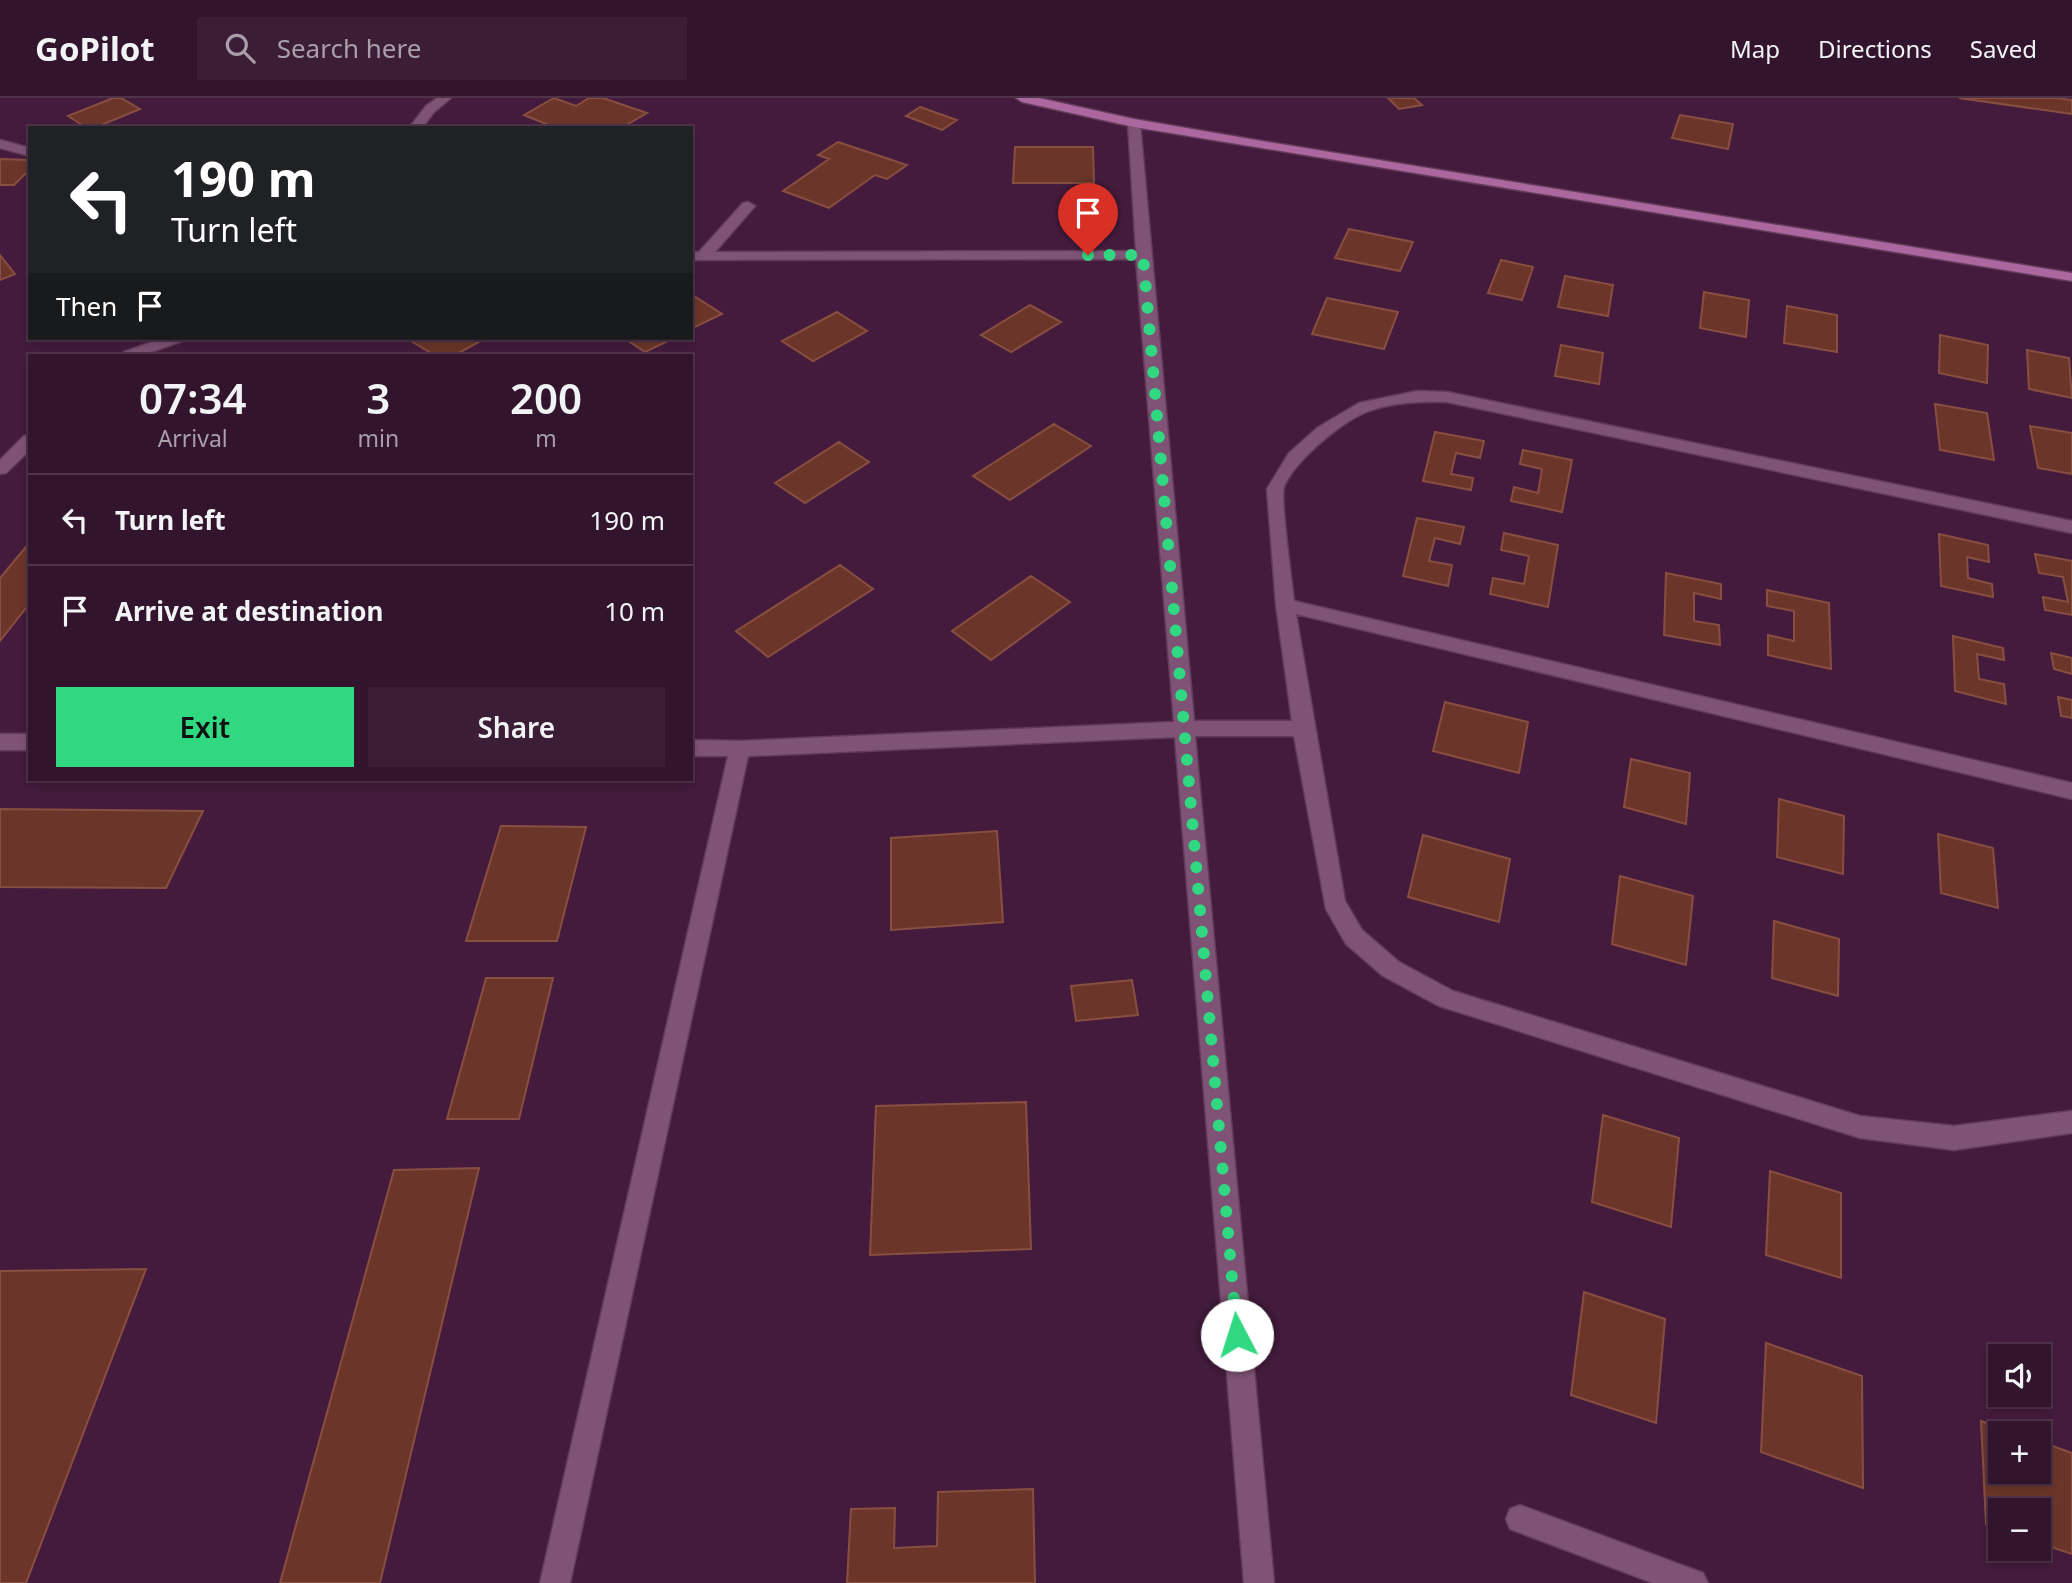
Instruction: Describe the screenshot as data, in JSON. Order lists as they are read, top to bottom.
{
  "page": {
    "header": "GoPilot",
    "search": "Search here",
    "nav": ["Map", "Directions", "Saved"],
    "turn": ["190 m", "Turn left"],
    "then": "Then",
    "eta": [
      "07:34",
      "Arrival",
      "3",
      "min",
      "200",
      "m"
    ],
    "list": [
      {
        "name": "Turn left",
        "value": "190 m"
      },
      {
        "name": "Arrive at destination",
        "value": "10 m"
      }
    ],
    "buttons": ["Exit", "Share"],
    "map_buttons": ["+", "−"]
  }
}
